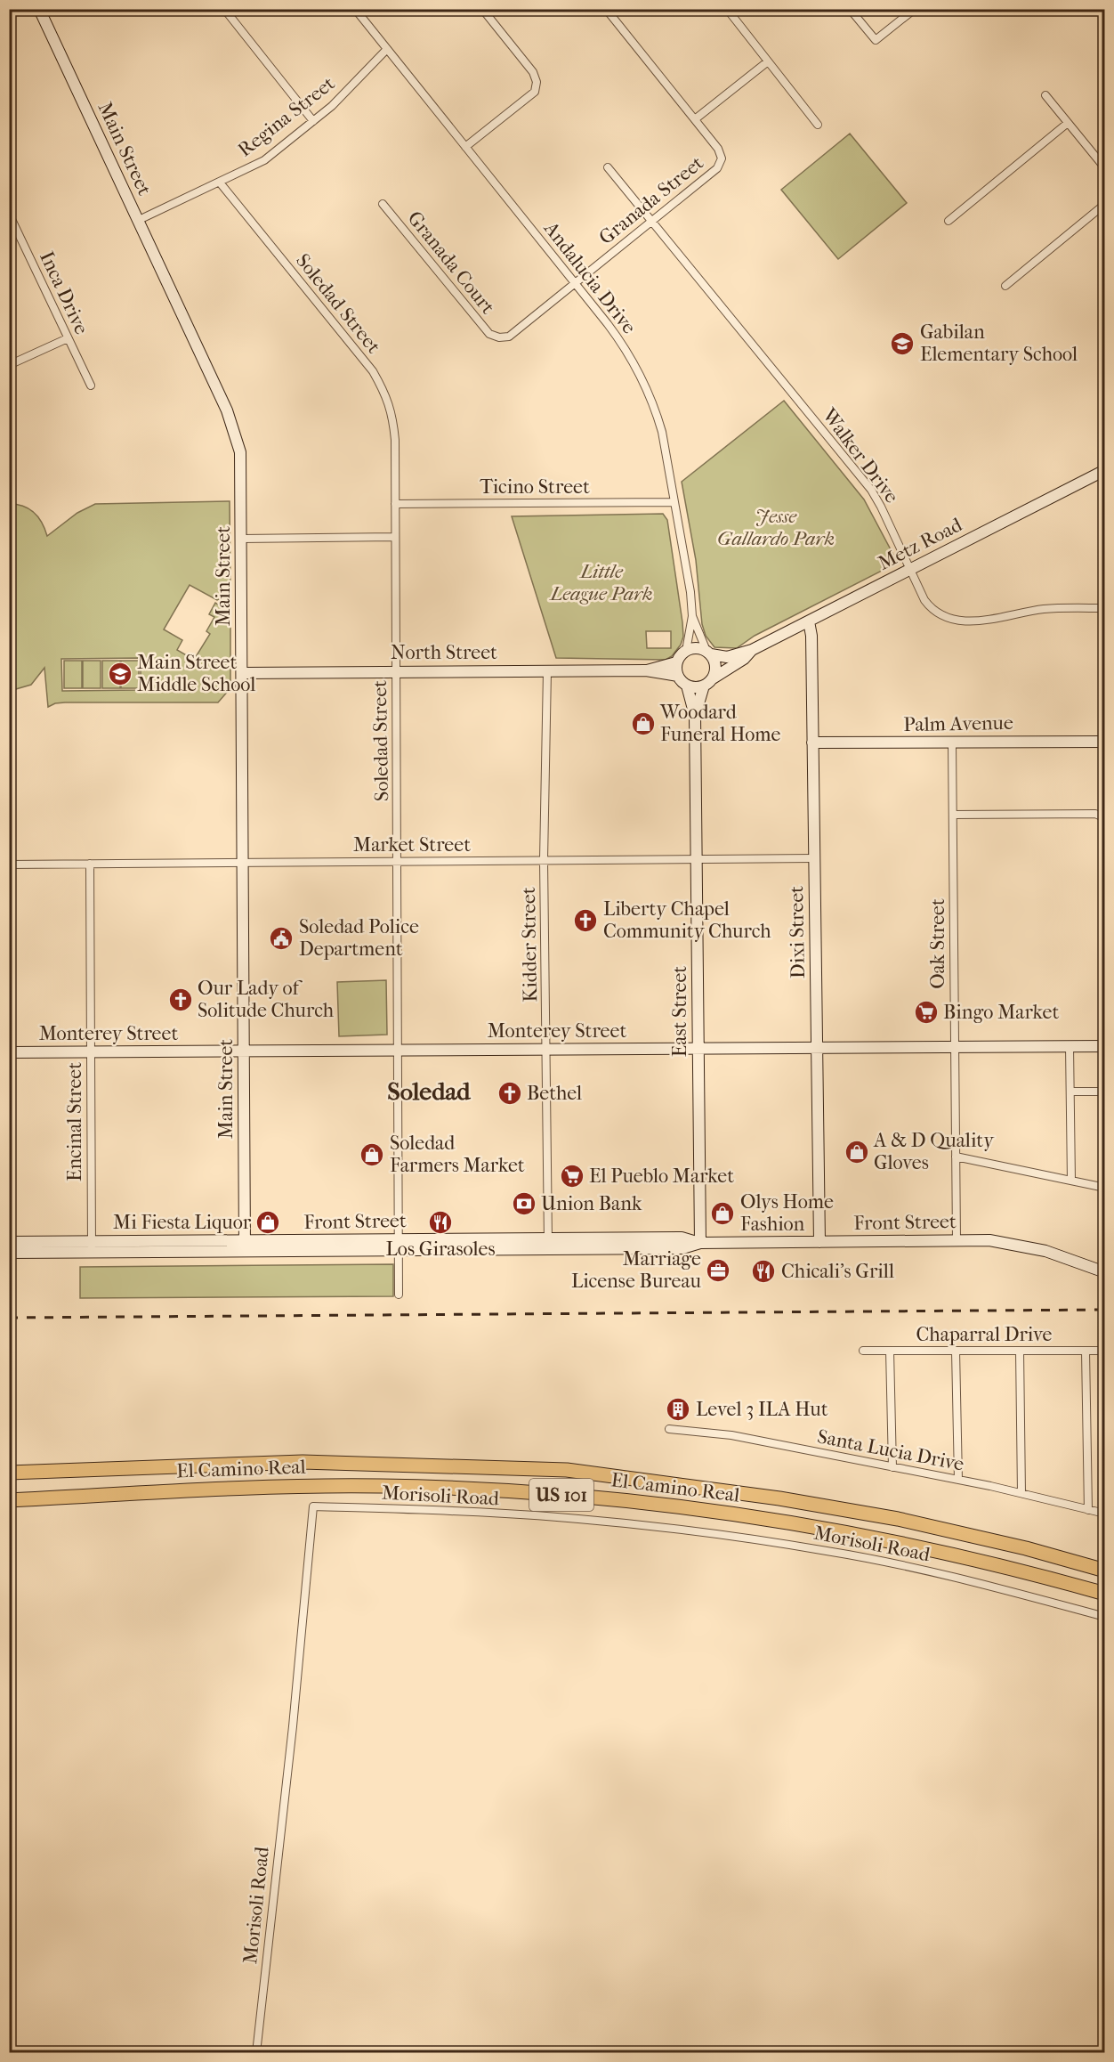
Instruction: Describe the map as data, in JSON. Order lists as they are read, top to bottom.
{
  "streets": {
    "highway": ["El Camino Real", "US 101"],
    "street": [
      "Regina Street",
      "Main Street",
      "Granada Street",
      "Granada Court",
      "Andalucia Drive",
      "Inca Drive",
      "Soledad Street",
      "Walker Drive",
      "Ticino Street",
      "Metz Road",
      "North Street",
      "Palm Avenue",
      "Market Street",
      "Dixi Street",
      "Oak Street",
      "Kidder Street",
      "East Street",
      "Monterey Street",
      "Encinal Street",
      "Front Street",
      "Chaparral Drive",
      "Santa Lucia Drive",
      "Morisoli Road"
    ]
  },
  "crossings": [
    ["Regina Street", "Main Street"],
    ["Regina Street", "Andalucia Drive"],
    ["Regina Street", "Soledad Street"],
    ["Main Street", "North Street"],
    ["Main Street", "Market Street"],
    ["Main Street", "Monterey Street"],
    ["Main Street", "Front Street"],
    ["Granada Street", "Granada Court"],
    ["Granada Street", "Andalucia Drive"],
    ["Granada Street", "Walker Drive"],
    ["Granada Court", "Andalucia Drive"],
    ["Andalucia Drive", "Ticino Street"],
    ["Andalucia Drive", "Metz Road"],
    ["Andalucia Drive", "North Street"],
    ["Andalucia Drive", "East Street"],
    ["Soledad Street", "Ticino Street"],
    ["Soledad Street", "North Street"],
    ["Soledad Street", "Market Street"],
    ["Soledad Street", "Monterey Street"],
    ["Soledad Street", "Front Street"],
    ["Walker Drive", "Metz Road"],
    ["Metz Road", "North Street"],
    ["Metz Road", "Dixi Street"],
    ["Metz Road", "East Street"],
    ["North Street", "Kidder Street"],
    ["North Street", "East Street"],
    ["Palm Avenue", "Dixi Street"],
    ["Palm Avenue", "Oak Street"],
    ["Market Street", "Dixi Street"],
    ["Market Street", "Kidder Street"],
    ["Market Street", "East Street"],
    ["Market Street", "Encinal Street"],
    ["Dixi Street", "Monterey Street"],
    ["Dixi Street", "Front Street"],
    ["Oak Street", "Monterey Street"],
    ["Oak Street", "Front Street"],
    ["Kidder Street", "Monterey Street"],
    ["Kidder Street", "Front Street"],
    ["East Street", "Monterey Street"],
    ["East Street", "Front Street"],
    ["Monterey Street", "Encinal Street"],
    ["Encinal Street", "Front Street"]
  ],
  "districts": ["Soledad"],
  "parks": ["Jesse Gallardo Park", "Little League Park"],
  "places": {
    "school or university": ["Gabilan Elementary School", "Main Street Middle School"],
    "shop": [
      "Woodard Funeral Home",
      "A & D Quality Gloves",
      "Soledad Farmers Market",
      "Olys Home Fashion",
      "Mi Fiesta Liquor"
    ],
    "church": ["Liberty Chapel Community Church", "Our Lady of Solitude Church", "Bethel"],
    "public building": ["Soledad Police Department"],
    "supermarket": ["Bingo Market", "El Pueblo Market"],
    "bank": ["Union Bank"],
    "restaurant": ["Los Girasoles", "Chicali's Grill"],
    "office": ["Marriage License Bureau"],
    "building": ["Level 3 ILA Hut"]
  }
}
